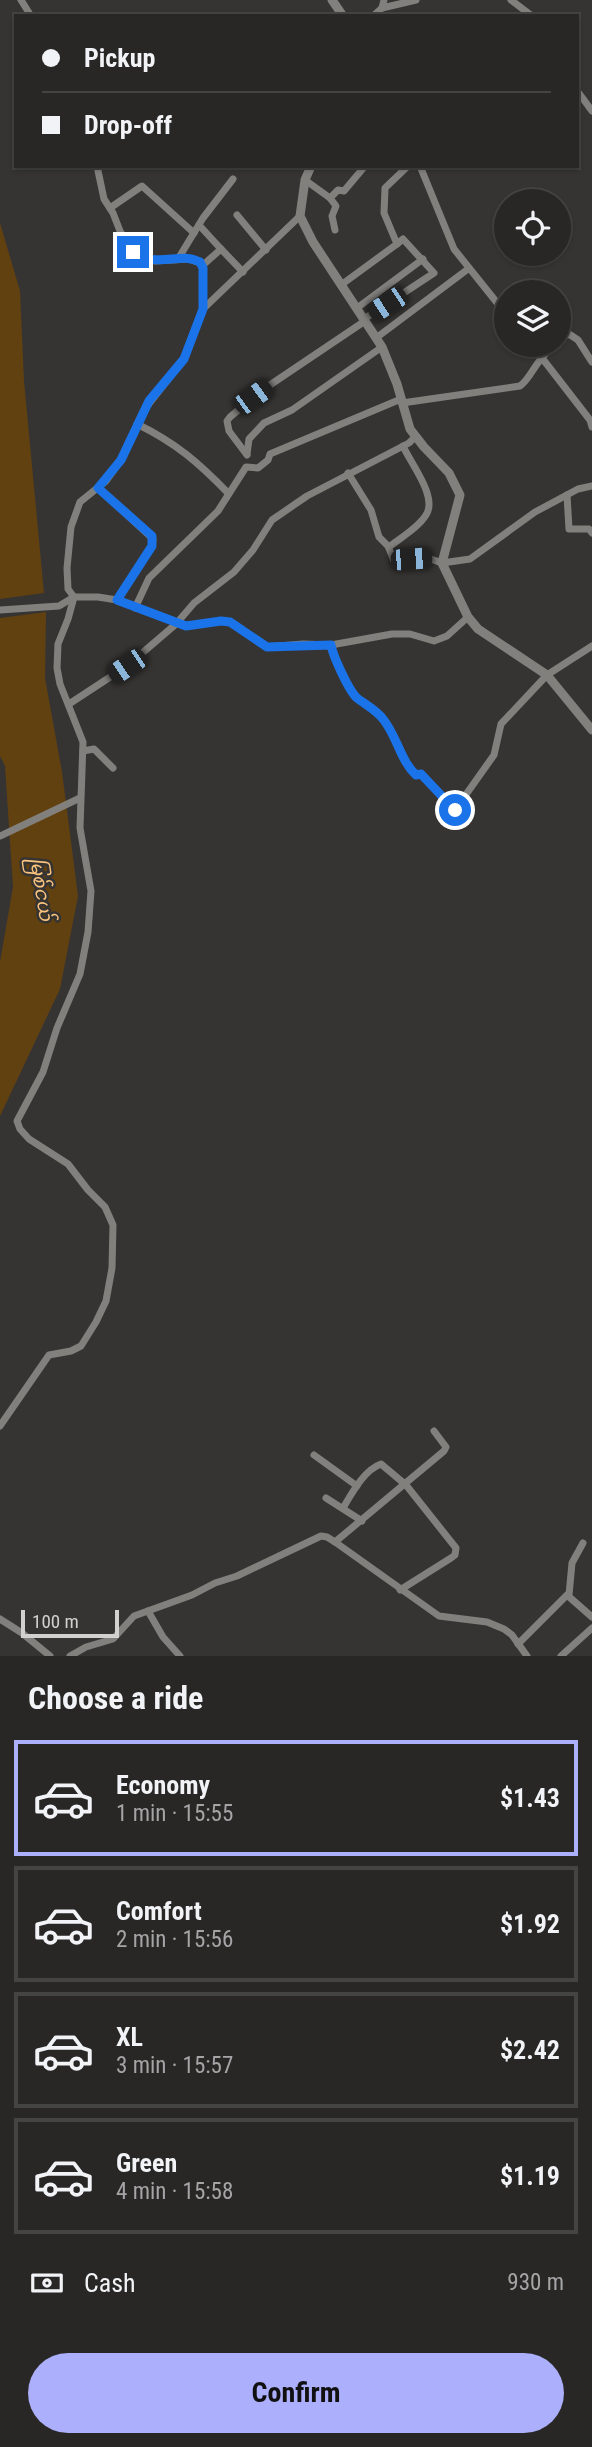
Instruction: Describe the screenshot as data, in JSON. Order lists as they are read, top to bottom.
{
  "water": ["မြစ်ငယ်"],
  "scale_bar": "100 m",
  "page": {
    "banner": ["Pickup", "Drop-off"],
    "scale": "100 m",
    "heading": "Choose a ride",
    "list": [
      {
        "name": "Economy",
        "note": "1 min · 15:55",
        "value": "$1.43"
      },
      {
        "name": "Comfort",
        "note": "2 min · 15:56",
        "value": "$1.92"
      },
      {
        "name": "XL",
        "note": "3 min · 15:57",
        "value": "$2.42"
      },
      {
        "name": "Green",
        "note": "4 min · 15:58",
        "value": "$1.19"
      }
    ],
    "pay": ["Cash", "930 m"],
    "buttons": "Confirm"
  }
}
